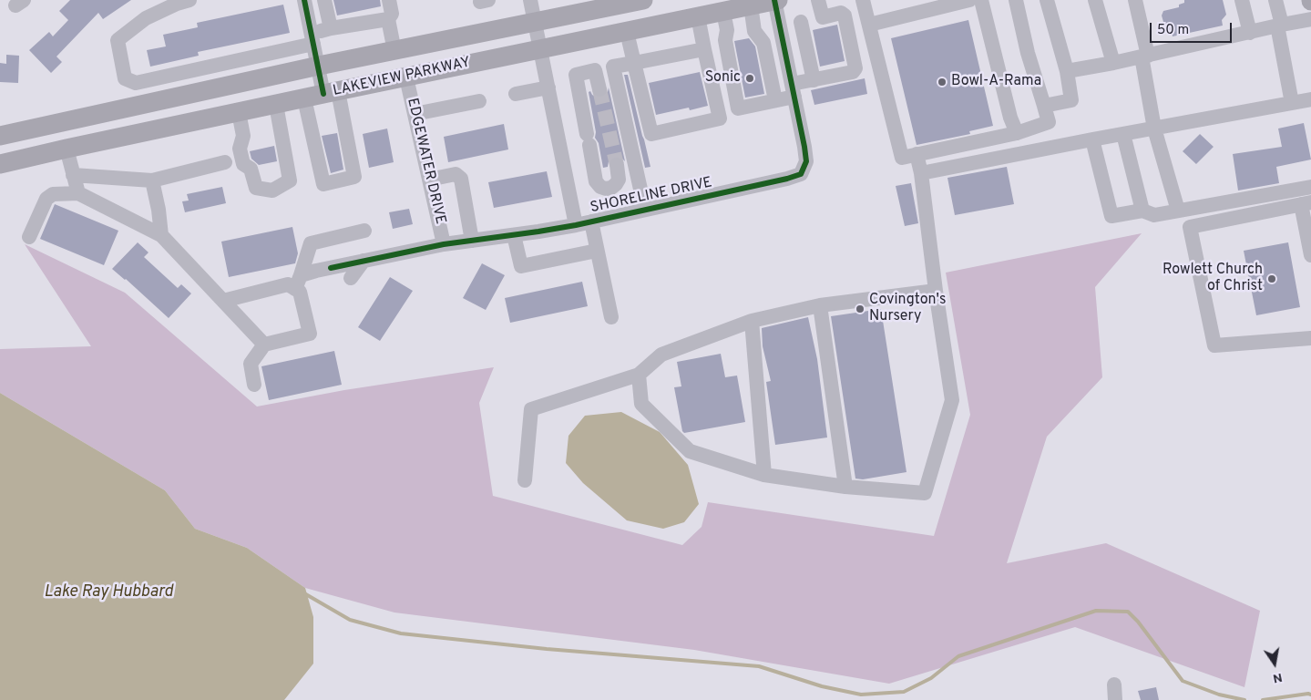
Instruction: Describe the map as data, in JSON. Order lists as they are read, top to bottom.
{
  "streets": {
    "main road": ["LAKEVIEW PARKWAY"],
    "street": ["EDGEWATER DRIVE", "SHORELINE DRIVE"]
  },
  "crossings": [
    ["LAKEVIEW PARKWAY", "EDGEWATER DRIVE"],
    ["LAKEVIEW PARKWAY", "SHORELINE DRIVE"],
    ["EDGEWATER DRIVE", "SHORELINE DRIVE"]
  ],
  "water": ["Lake Ray Hubbard"],
  "places": [
    "Sonic",
    "Bowl-A-Rama",
    "Rowlett Church of Christ",
    "Covington's Nursery"
  ],
  "scale_bar": "50 m",
  "north": "bottom"
}
